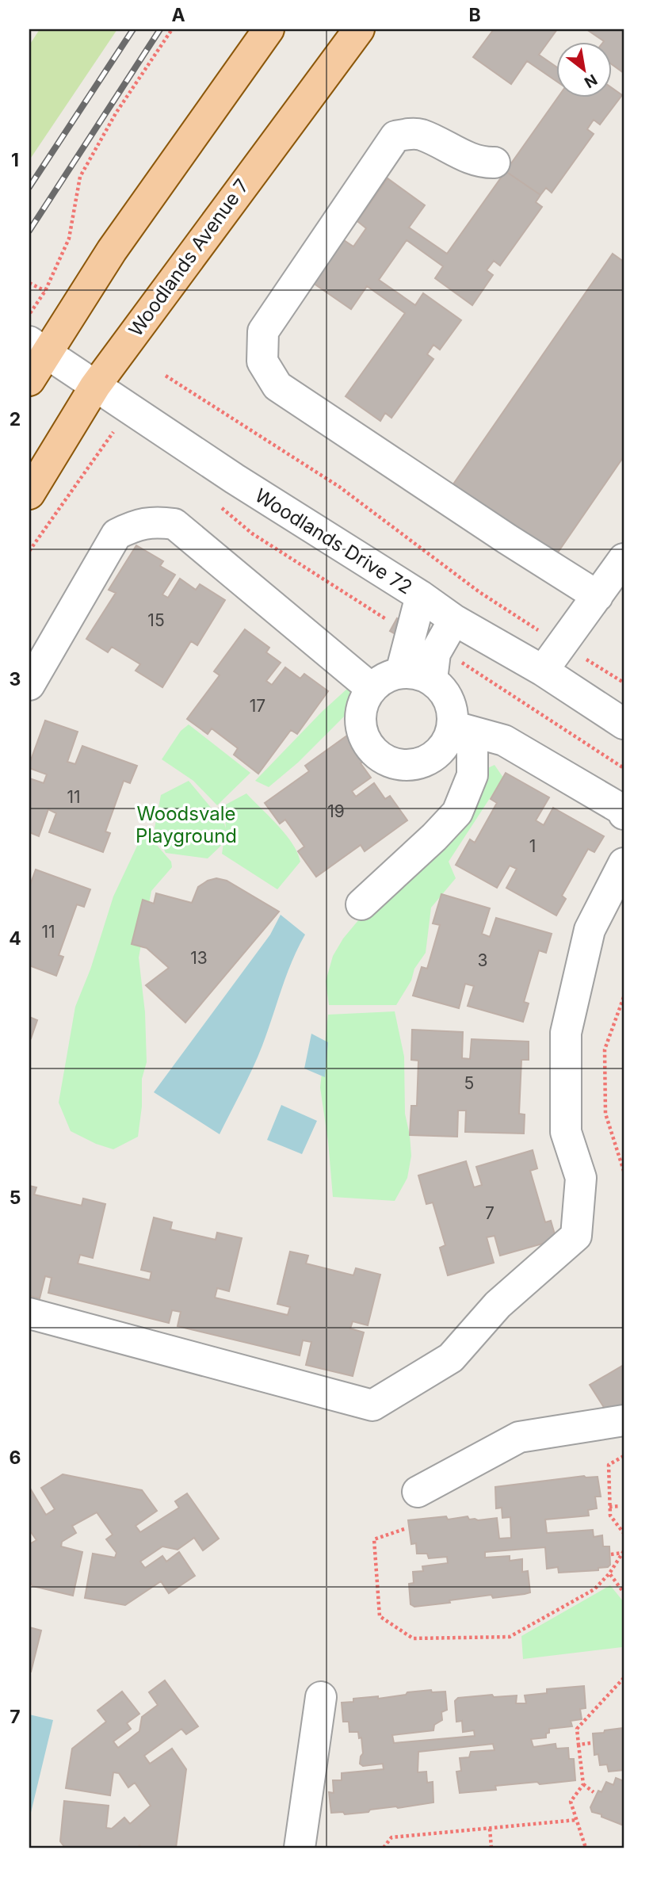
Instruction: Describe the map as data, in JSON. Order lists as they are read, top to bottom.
{
  "streets": {
    "main road": ["Woodlands Avenue 7"],
    "street": ["Woodlands Drive 72"]
  },
  "crossings": [
    ["Woodlands Avenue 7", "Woodlands Drive 72"]
  ],
  "parks": ["Woodsvale Playground"],
  "house_numbers": [
    "15",
    "17",
    "11",
    "19",
    "1",
    "11",
    "13",
    "3",
    "5",
    "7"
  ],
  "north": "bottom right",
  "grid": {
    "columns": ["A", "B"],
    "rows": [
      "1",
      "2",
      "3",
      "4",
      "5",
      "6",
      "7"
    ]
  }
}
